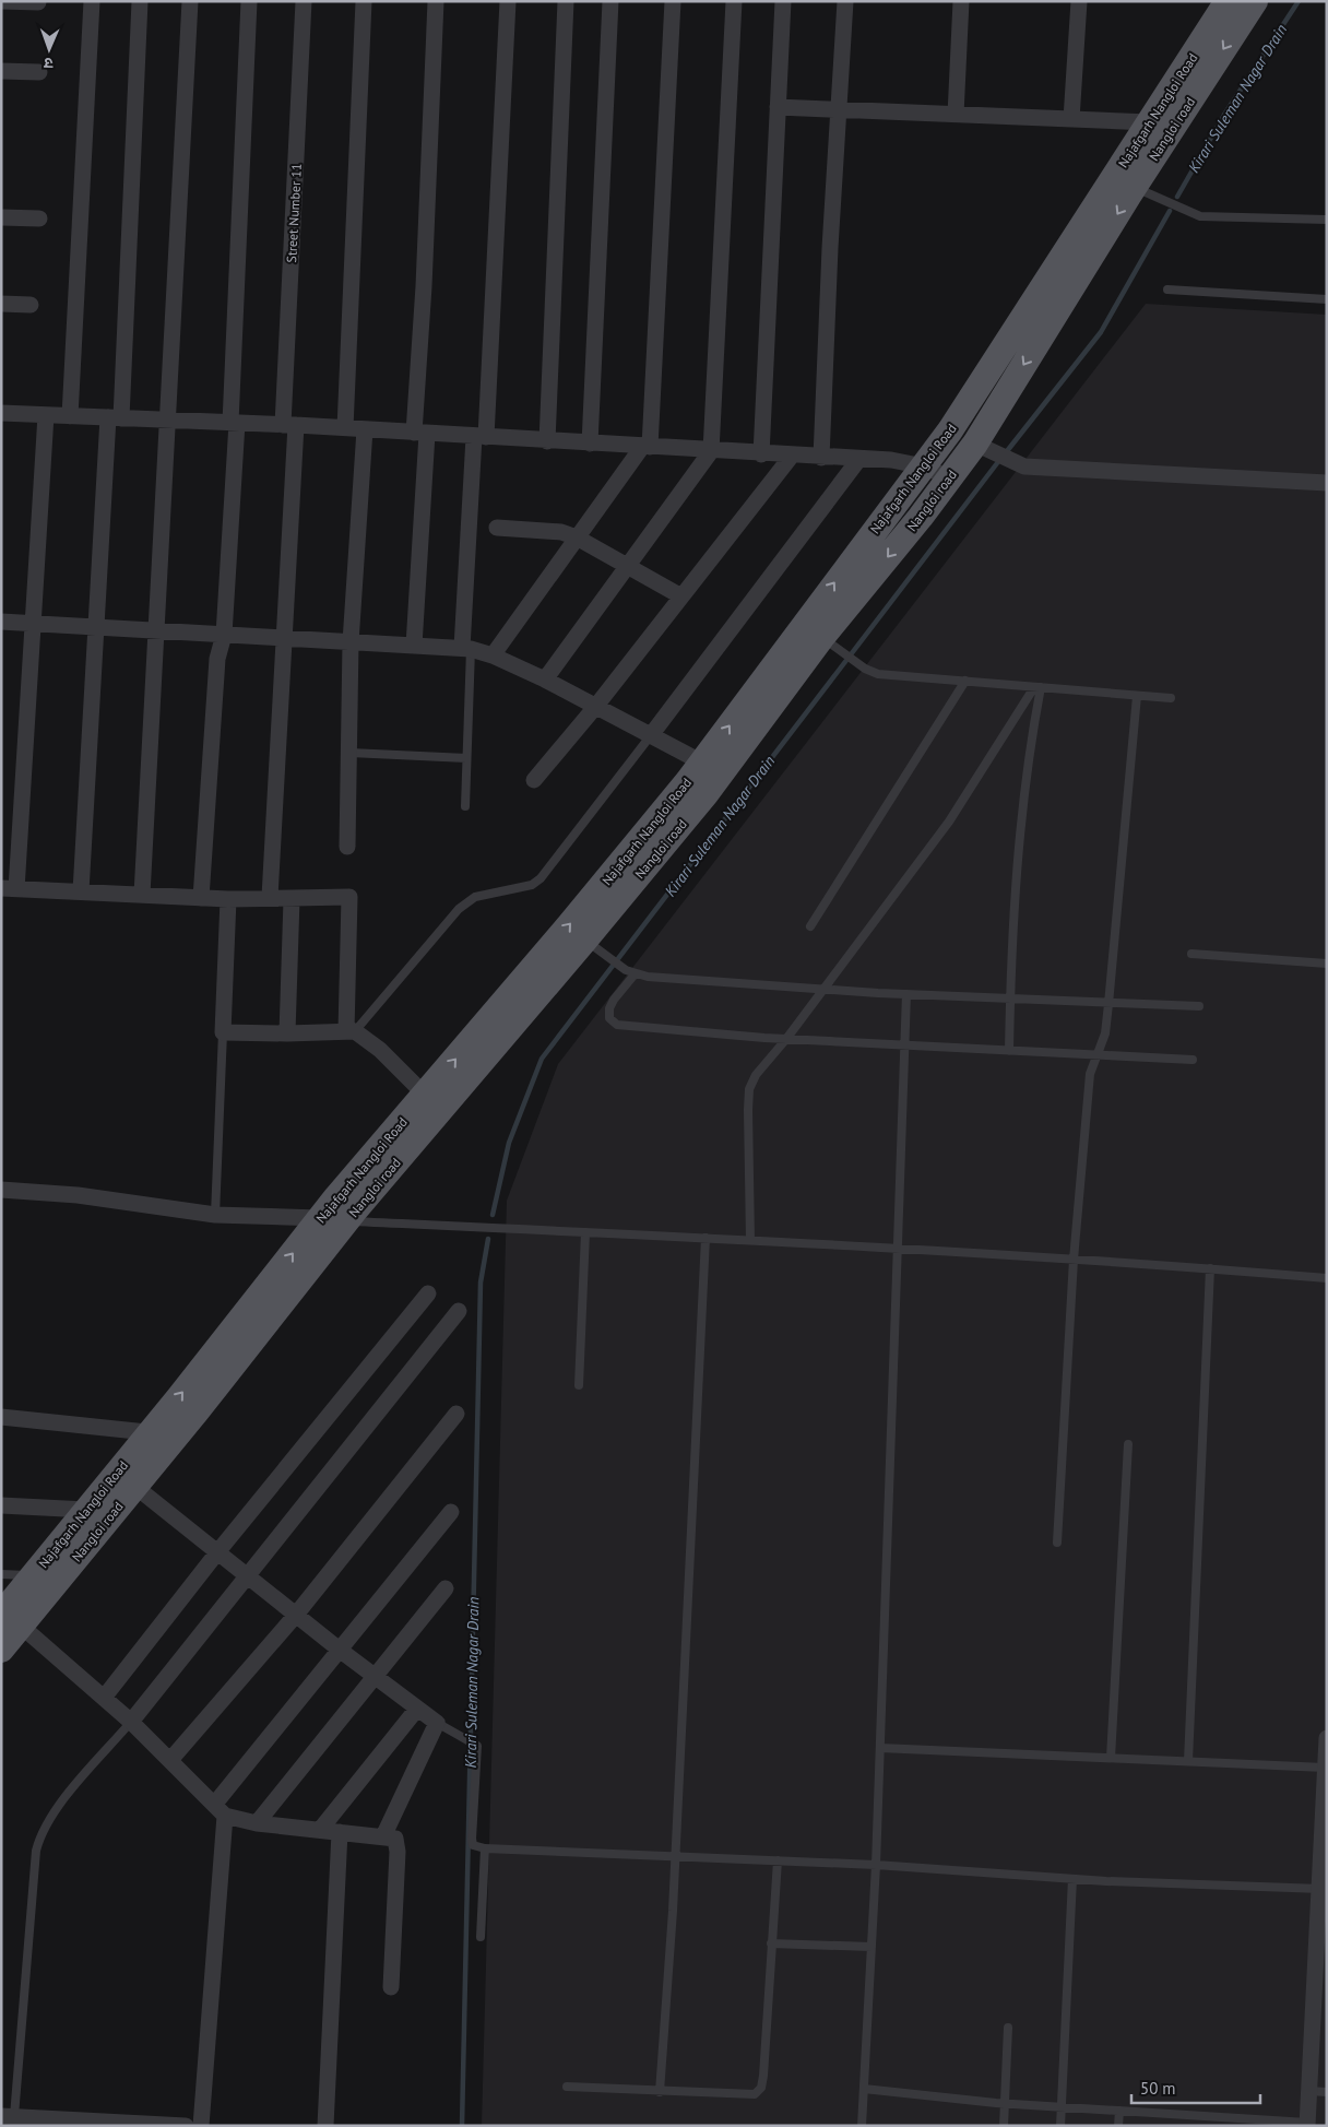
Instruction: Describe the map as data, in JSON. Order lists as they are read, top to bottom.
{
  "streets": {
    "main road": ["Najafgarh Nangloi Road", "Nangloi road"],
    "street": ["Street Number 11"]
  },
  "crossings": [
    ["Najafgarh Nangloi Road", "Nangloi road"]
  ],
  "one_way": ["Najafgarh Nangloi Road", "Nangloi road"],
  "water": ["Kirari Suleman Nagar Drain"],
  "scale_bar": "50 m",
  "north": "bottom"
}
